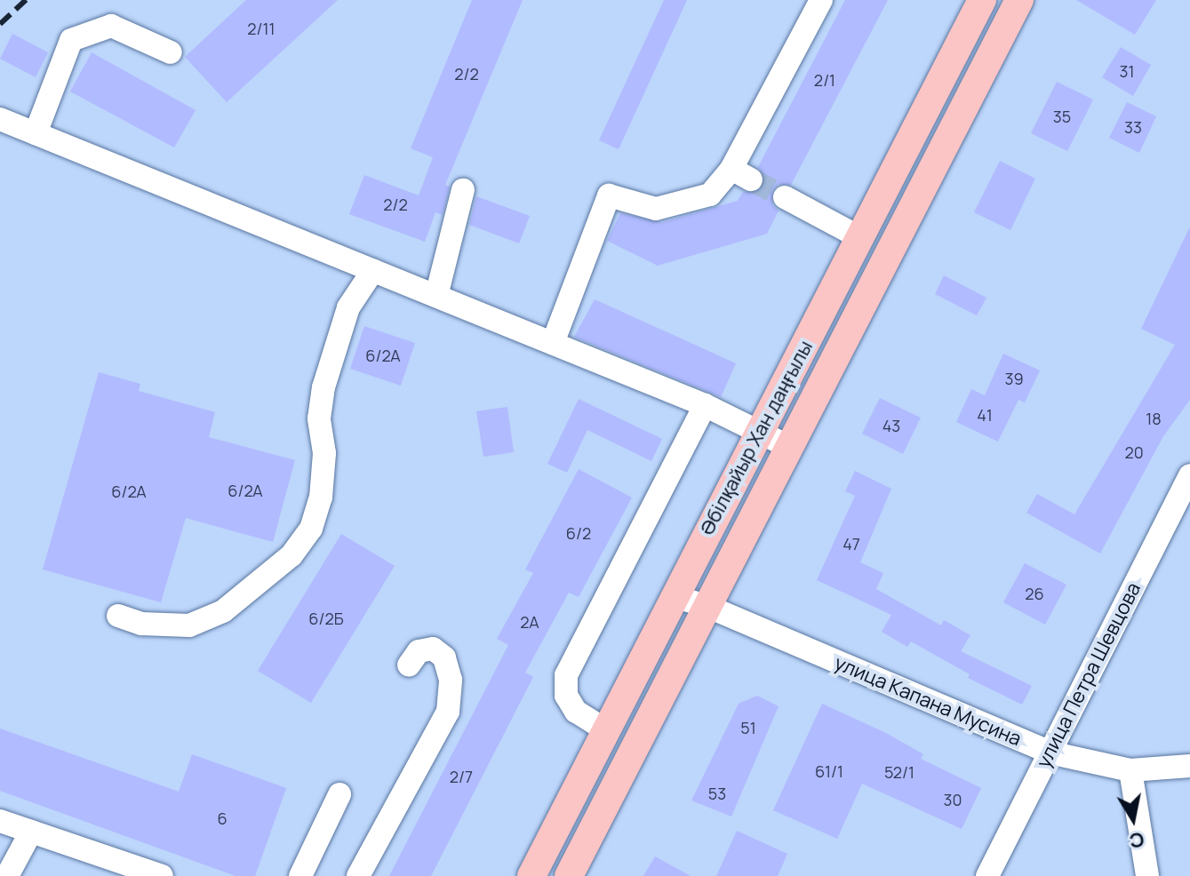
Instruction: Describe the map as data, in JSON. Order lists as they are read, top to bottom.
{
  "streets": {
    "main road": ["Әбілқайыр Хан даңғылы"],
    "street": ["улица Петра Шевцова", "улица Капана Мусина"]
  },
  "crossings": [
    ["Әбілқайыр Хан даңғылы", "улица Капана Мусина"],
    ["улица Петра Шевцова", "улица Капана Мусина"]
  ],
  "house_numbers": [
    "2/11",
    "31",
    "2/2",
    "2/1",
    "35",
    "33",
    "2/2",
    "6/2А",
    "39",
    "41",
    "18",
    "43",
    "20",
    "6/2А",
    "6/2А",
    "6/2",
    "47",
    "26",
    "6/2Б",
    "2А",
    "51",
    "61/1",
    "52/1",
    "2/7",
    "53",
    "30",
    "6"
  ],
  "north": "bottom"
}
